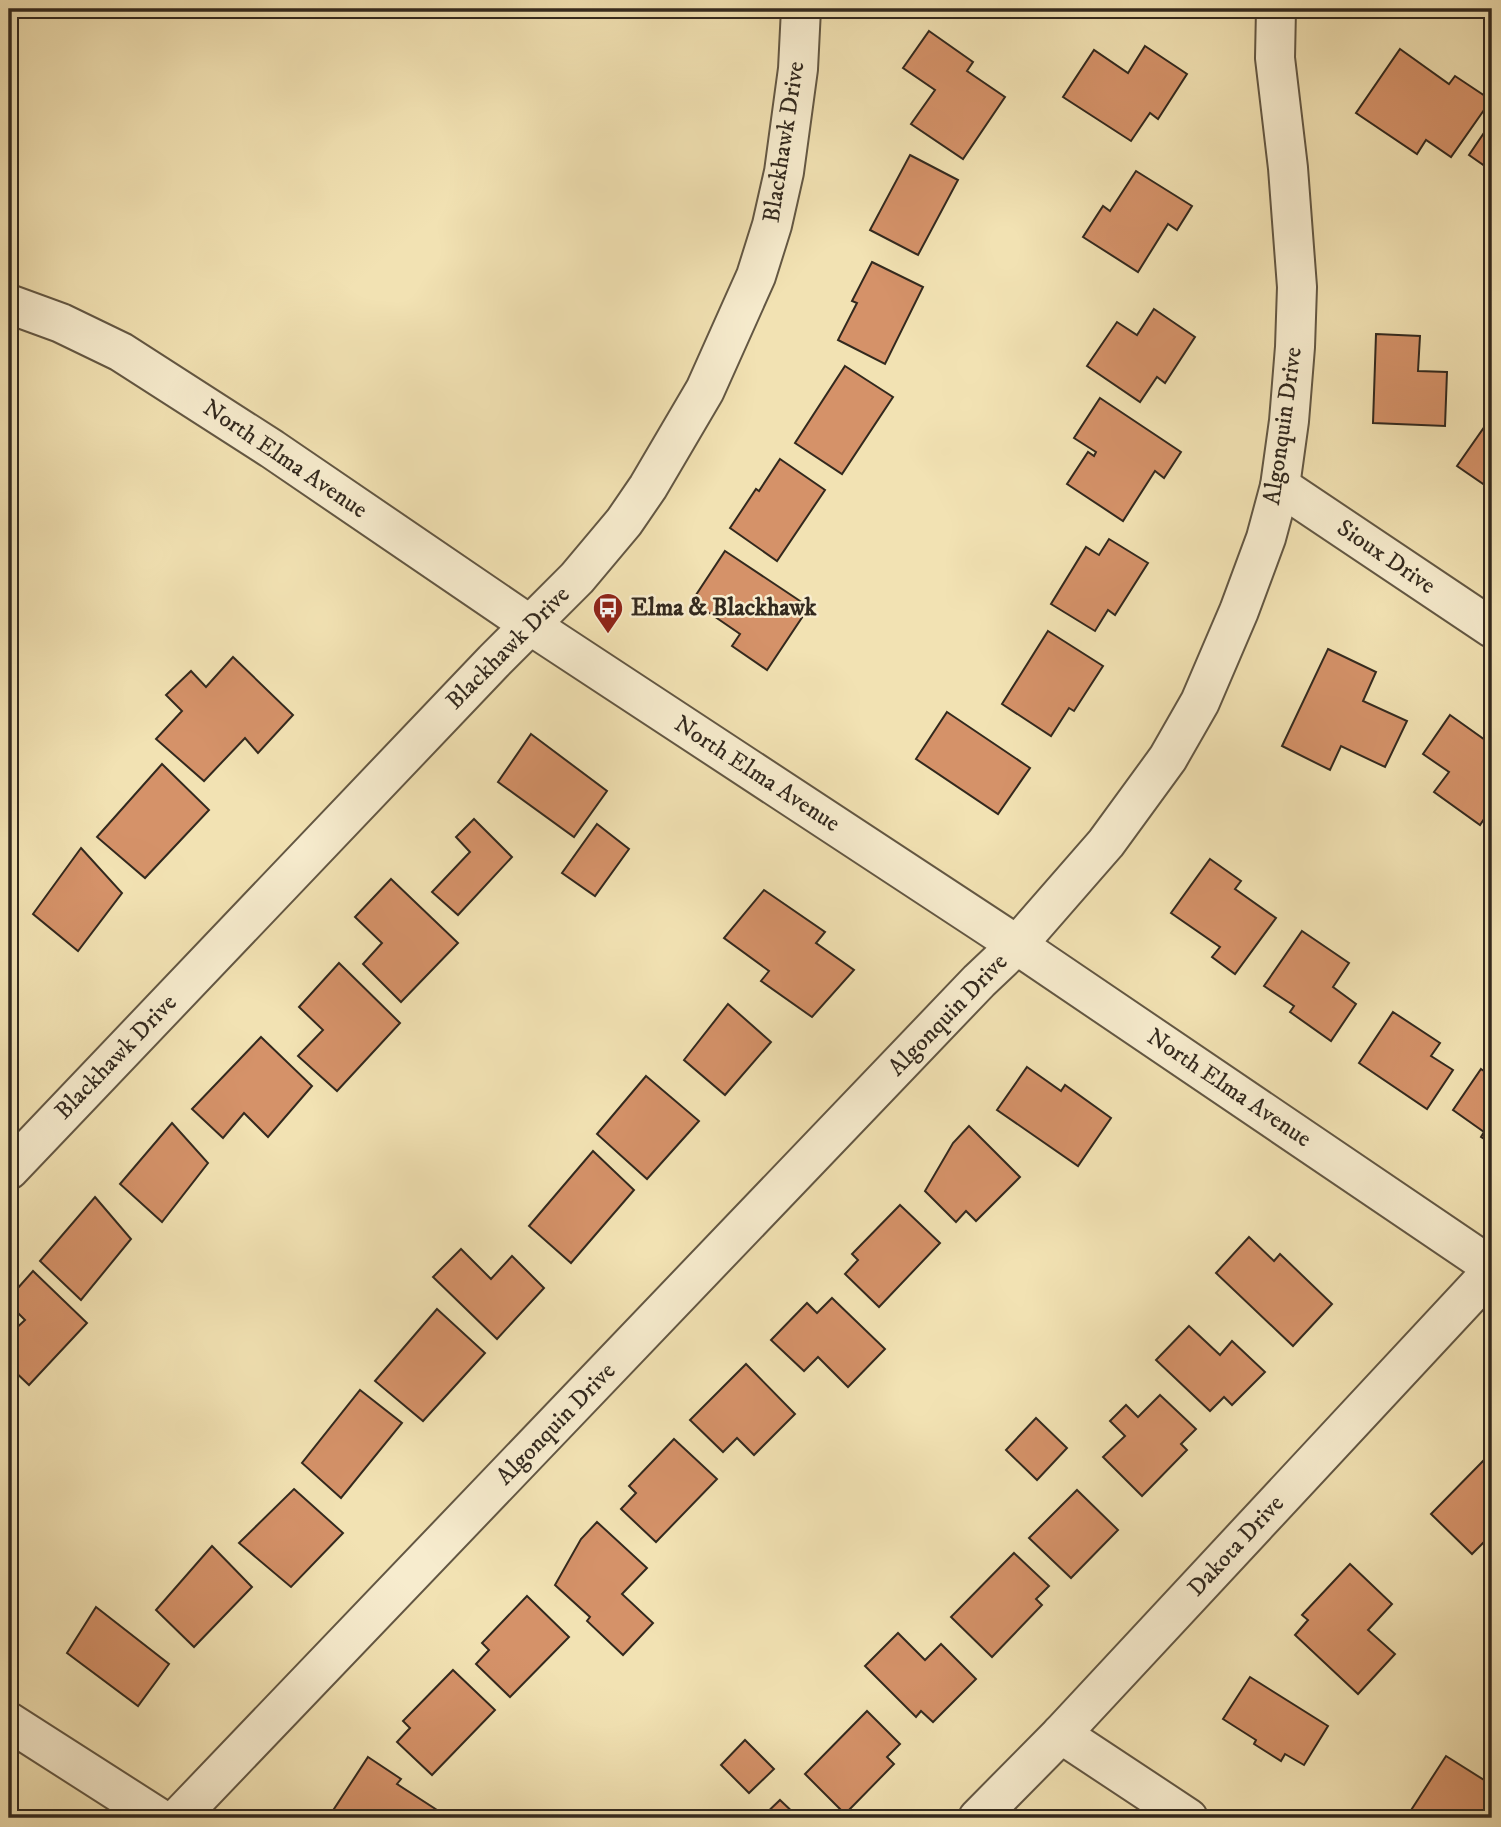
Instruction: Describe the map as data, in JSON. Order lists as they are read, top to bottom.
{
  "streets": {
    "street": [
      "Blackhawk Drive",
      "Algonquin Drive",
      "North Elma Avenue",
      "Sioux Drive",
      "Dakota Drive"
    ]
  },
  "crossings": [
    ["Blackhawk Drive", "North Elma Avenue"],
    ["Algonquin Drive", "North Elma Avenue"],
    ["Algonquin Drive", "Sioux Drive"],
    ["North Elma Avenue", "Dakota Drive"]
  ],
  "places": {
    "bus stop": ["Elma & Blackhawk"]
  }
}
